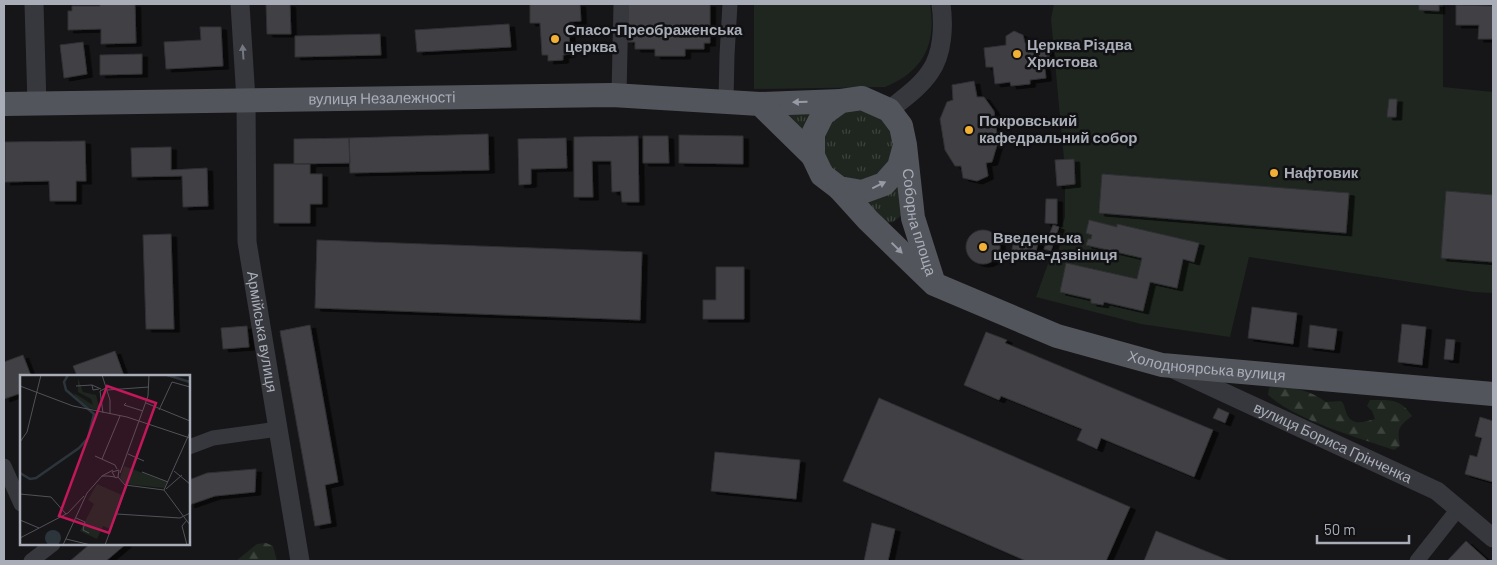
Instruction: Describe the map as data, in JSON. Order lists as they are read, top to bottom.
{
  "streets": {
    "main road": ["вулиця Незалежності", "Соборна площа", "Холодноярська вулиця"],
    "street": ["Армійська вулиця", "вулиця Бориса Грінченка"]
  },
  "crossings": [
    ["вулиця Незалежності", "Соборна площа"],
    ["вулиця Незалежності", "Армійська вулиця"],
    ["Соборна площа", "Холодноярська вулиця"],
    ["Холодноярська вулиця", "вулиця Бориса Грінченка"]
  ],
  "places": [
    "Спасо-Преображенська церква",
    "Церква Різдва Христова",
    "Покровський кафедральний собор",
    "Нафтовик",
    "Введенська церква-дзвіниця"
  ],
  "scale_bar": "50 m"
}
